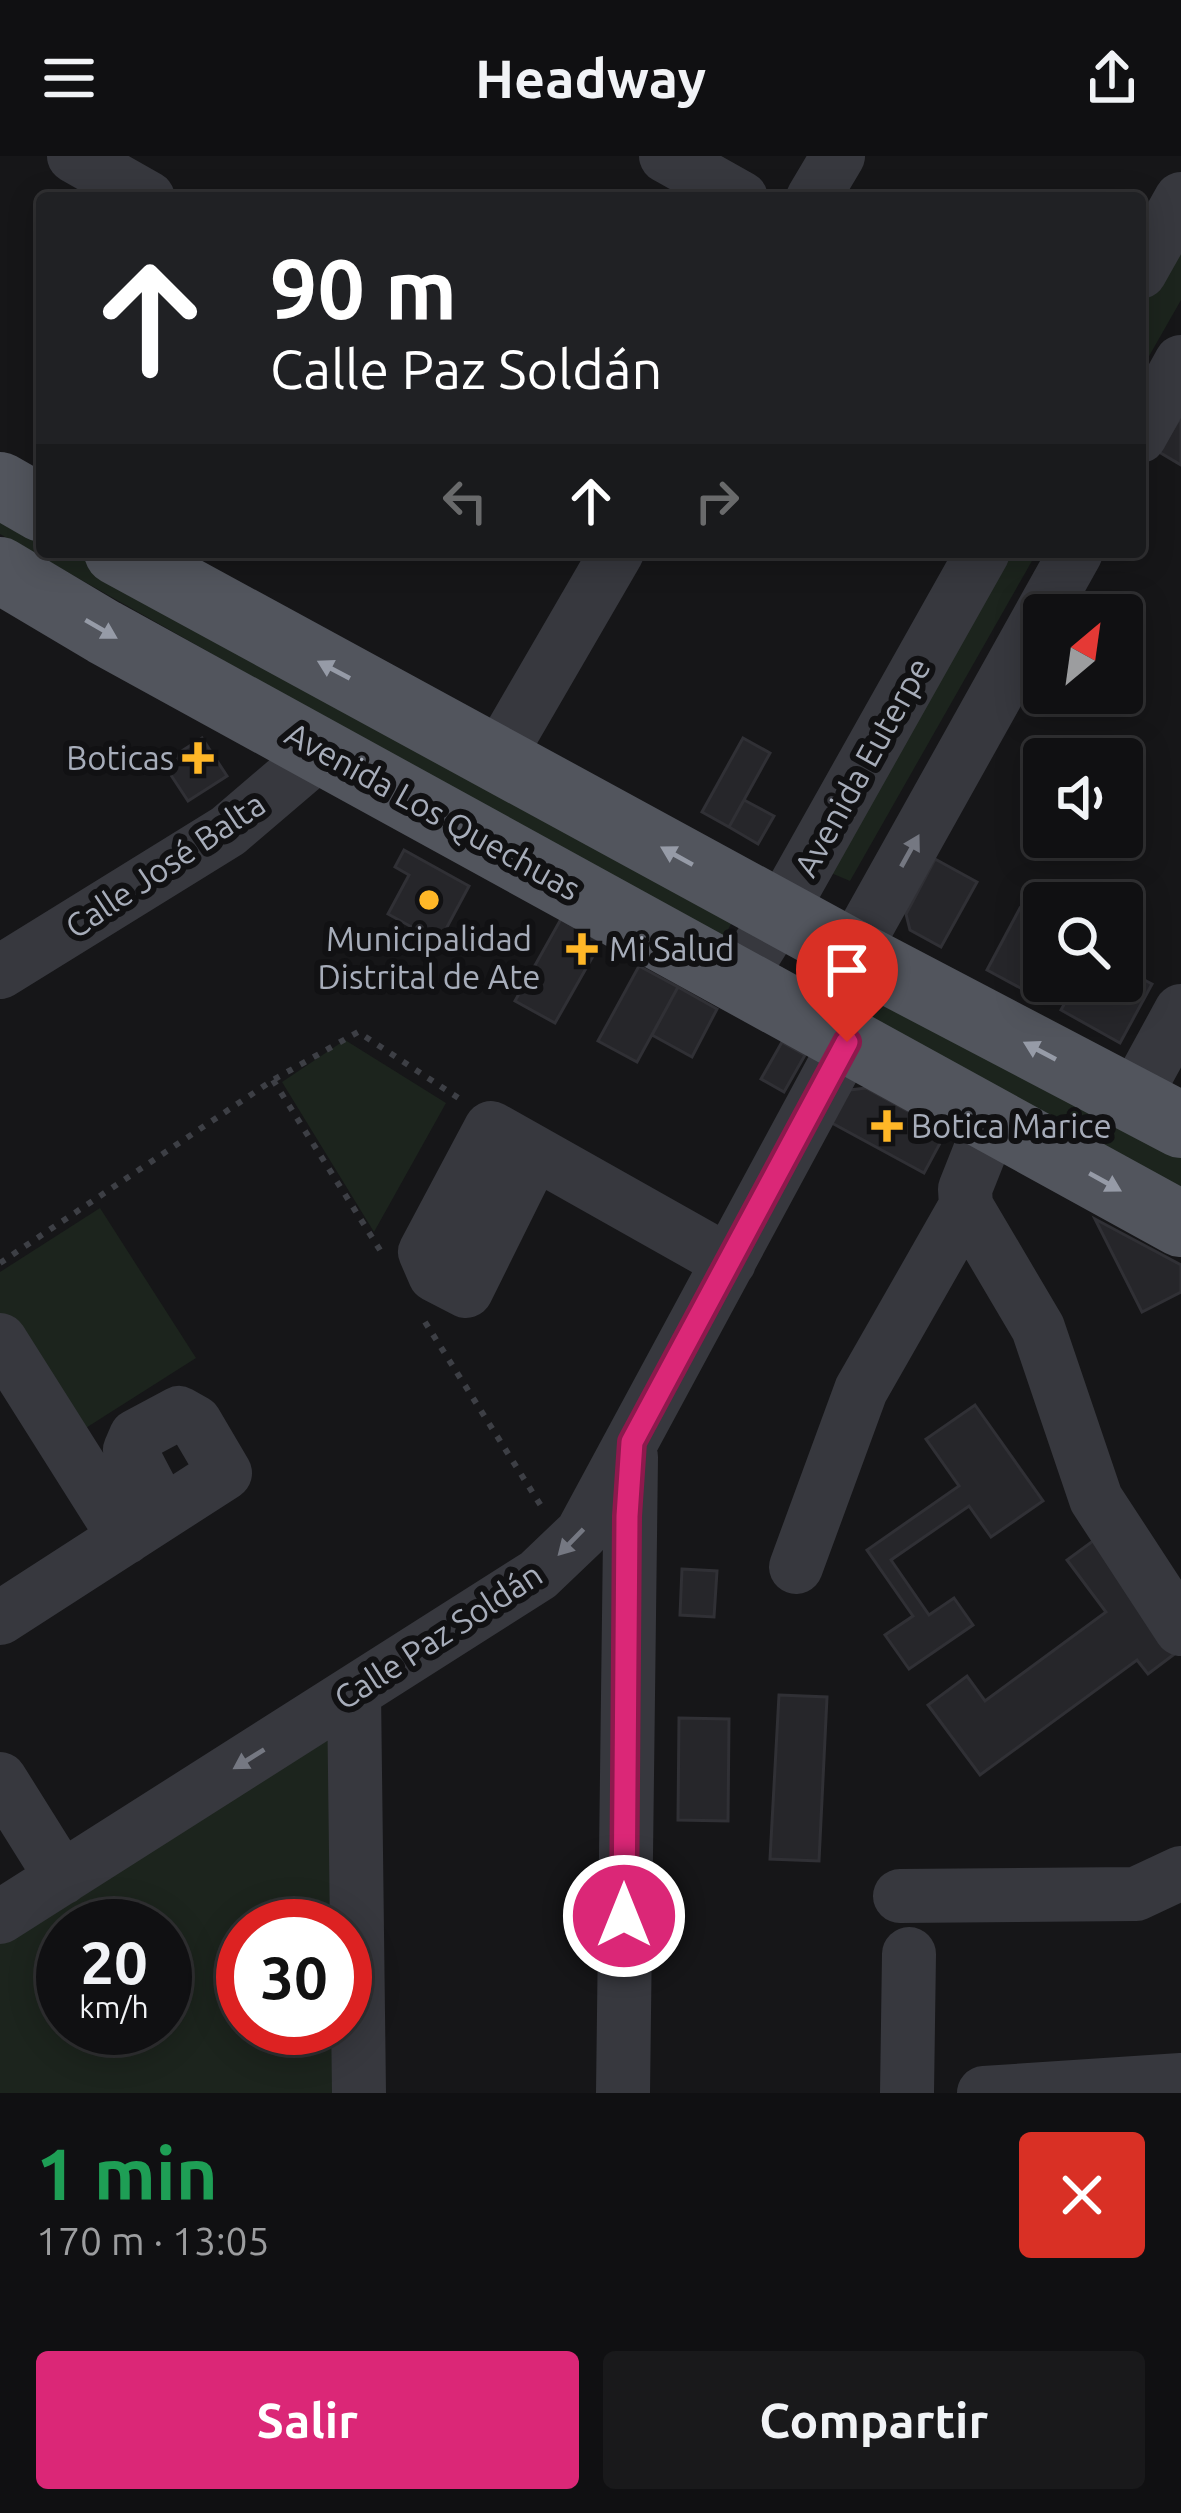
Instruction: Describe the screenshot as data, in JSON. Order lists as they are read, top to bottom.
{
  "streets": {
    "main road": ["Avenida Los Quechuas"],
    "street": ["Avenida Euterpe", "Calle José Balta", "Calle Paz Soldán"]
  },
  "crossings": [
    ["Avenida Euterpe", "Avenida Los Quechuas"],
    ["Avenida Los Quechuas", "Calle José Balta"],
    ["Avenida Los Quechuas", "Calle Paz Soldán"]
  ],
  "one_way": ["Calle Paz Soldán"],
  "places": {
    "health": ["Boticas", "Mi Salud", "Botica Marice"],
    "other": ["Municipalidad Distrital de Ate"]
  },
  "north": "top right",
  "page": {
    "header": "Headway",
    "turn": ["90 m", "Calle Paz Soldán"],
    "speed": "20 km/h",
    "limit": "30",
    "heading": ["1 min", "170 m · 13:05"],
    "buttons": ["Salir", "Compartir"]
  }
}
